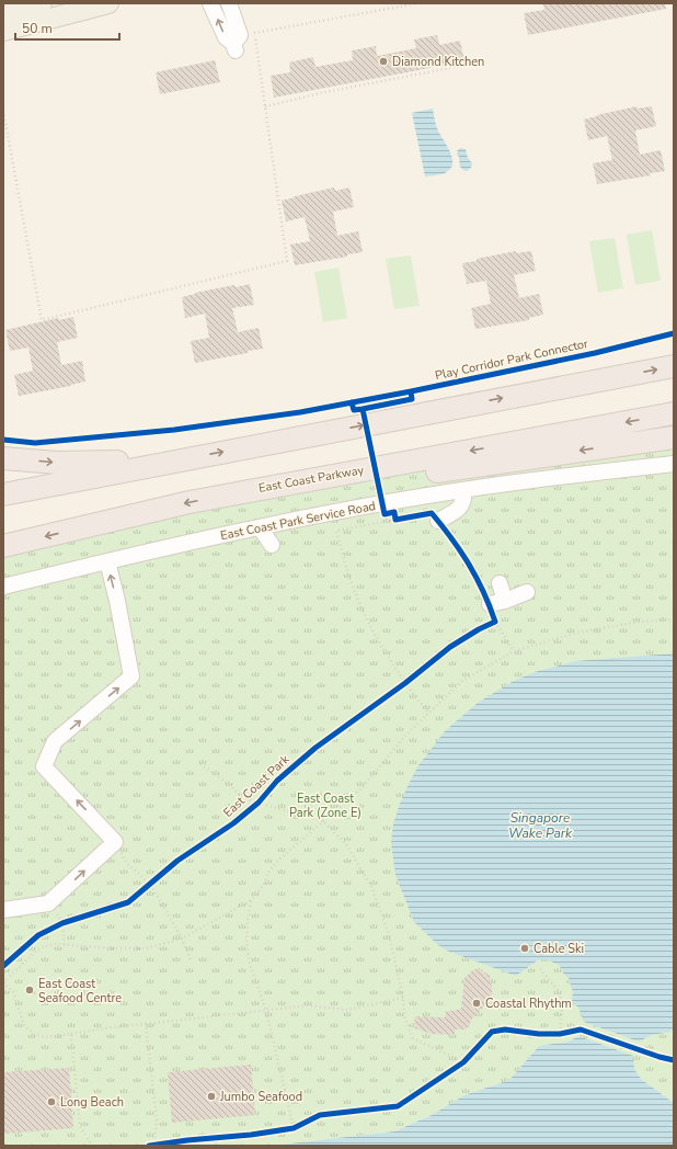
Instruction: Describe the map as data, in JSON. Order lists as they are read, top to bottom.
{
  "streets": {
    "highway": ["East Coast Parkway"],
    "street": ["East Coast Park Service Road"],
    "cycle path": ["Play Corridor Park Connector", "East Coast Park"]
  },
  "water": ["Singapore Wake Park"],
  "parks": ["East Coast Park (Zone E)"],
  "places": [
    "Diamond Kitchen",
    "Cable Ski",
    "East Coast Seafood Centre",
    "Coastal Rhythm",
    "Jumbo Seafood",
    "Long Beach"
  ],
  "scale_bar": "50 m"
}
